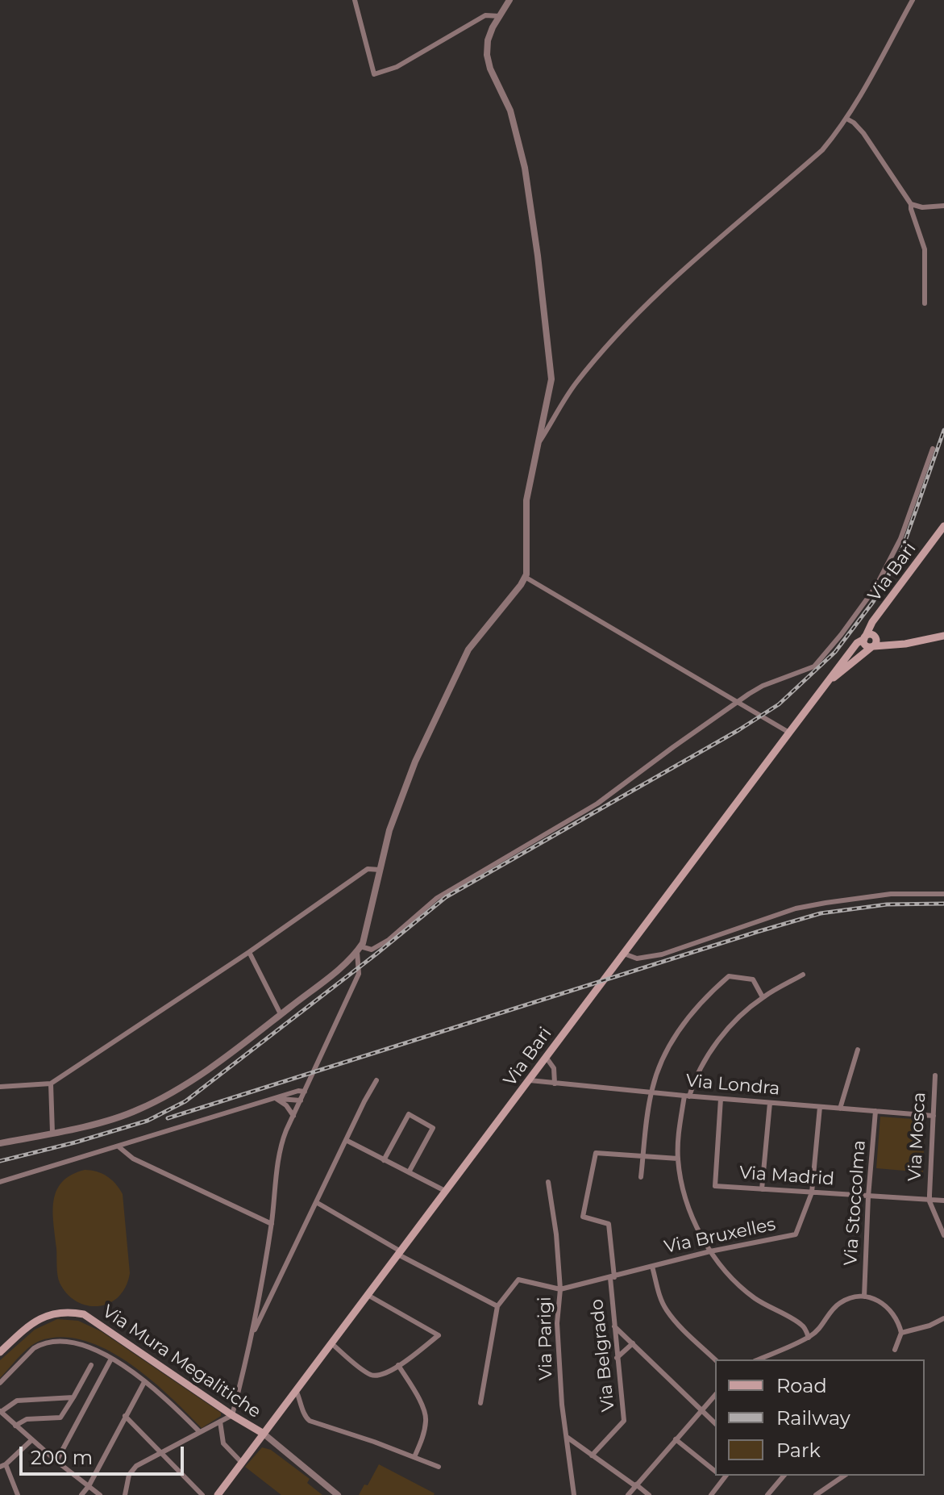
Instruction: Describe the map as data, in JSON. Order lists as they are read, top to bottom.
{
  "streets": {
    "main road": ["Via Bari", "Via Mura Megalitiche"],
    "street": [
      "Via Londra",
      "Via Mosca",
      "Via Madrid",
      "Via Stoccolma",
      "Via Bruxelles",
      "Via Parigi",
      "Via Belgrado"
    ]
  },
  "crossings": [
    ["Via Bari", "Via Londra"],
    ["Via Bari", "Via Mura Megalitiche"],
    ["Via Londra", "Via Mosca"],
    ["Via Londra", "Via Madrid"],
    ["Via Londra", "Via Stoccolma"],
    ["Via Londra", "Via Bruxelles"],
    ["Via Mosca", "Via Madrid"],
    ["Via Madrid", "Via Stoccolma"],
    ["Via Madrid", "Via Bruxelles"],
    ["Via Bruxelles", "Via Parigi"],
    ["Via Bruxelles", "Via Belgrado"]
  ],
  "legend": ["Road", "Railway", "Park"],
  "scale_bar": "200 m"
}
